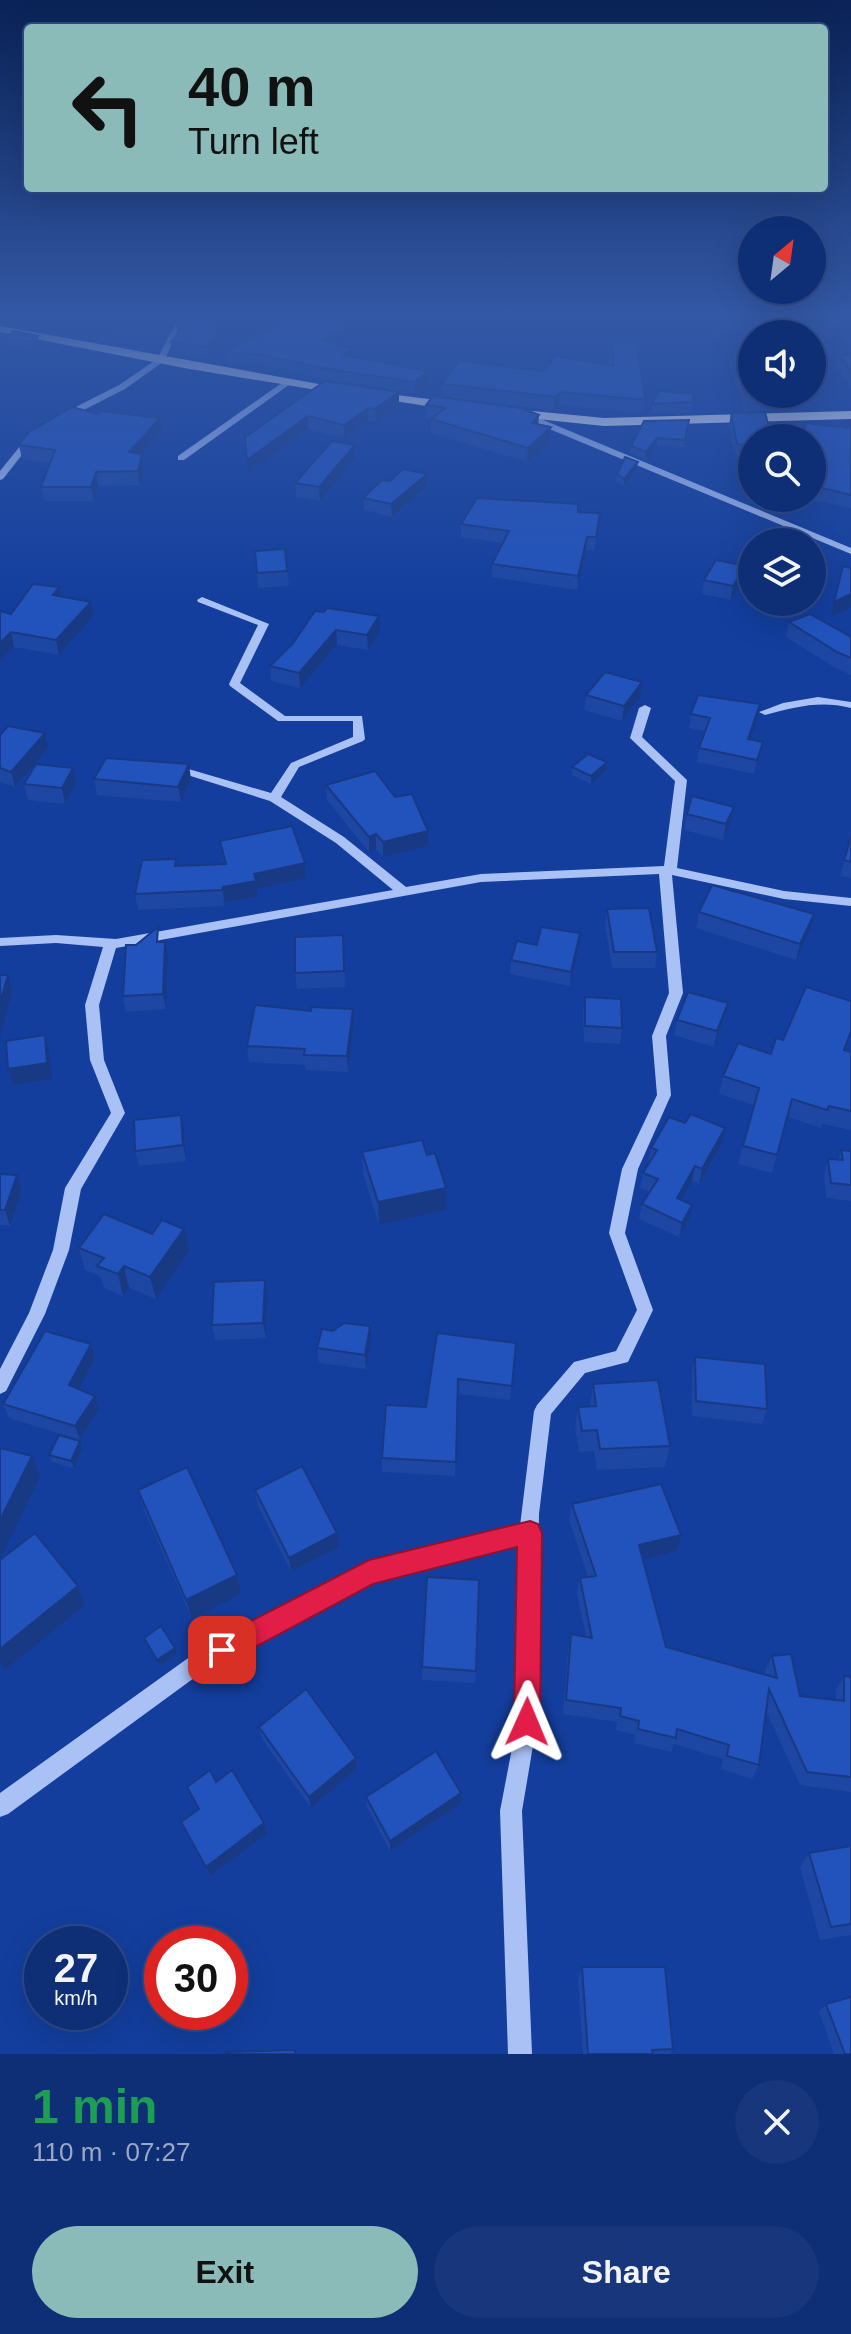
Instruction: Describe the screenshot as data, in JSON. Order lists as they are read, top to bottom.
{
  "north": "top right",
  "page": {
    "turn": ["40 m", "Turn left"],
    "speed": "27 km/h",
    "limit": "30",
    "heading": ["1 min", "110 m · 07:27"],
    "buttons": ["Exit", "Share"]
  }
}
